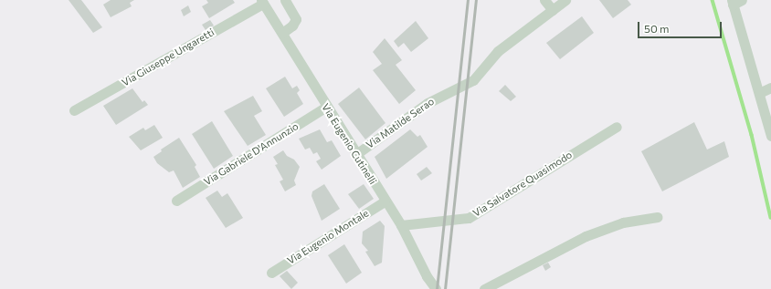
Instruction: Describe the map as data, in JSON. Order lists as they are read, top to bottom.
{
  "streets": {
    "street": [
      "Via Giuseppe Ungaretti",
      "Via Matilde Serao",
      "Via Eugenio Cutinelli",
      "Via Gabriele D'Annunzio",
      "Via Salvatore Quasimodo",
      "Via Eugenio Montale"
    ]
  },
  "crossings": [
    ["Via Giuseppe Ungaretti", "Via Eugenio Cutinelli"],
    ["Via Matilde Serao", "Via Eugenio Cutinelli"],
    ["Via Eugenio Cutinelli", "Via Gabriele D'Annunzio"],
    ["Via Eugenio Cutinelli", "Via Salvatore Quasimodo"],
    ["Via Eugenio Cutinelli", "Via Eugenio Montale"]
  ],
  "scale_bar": "50 m"
}
